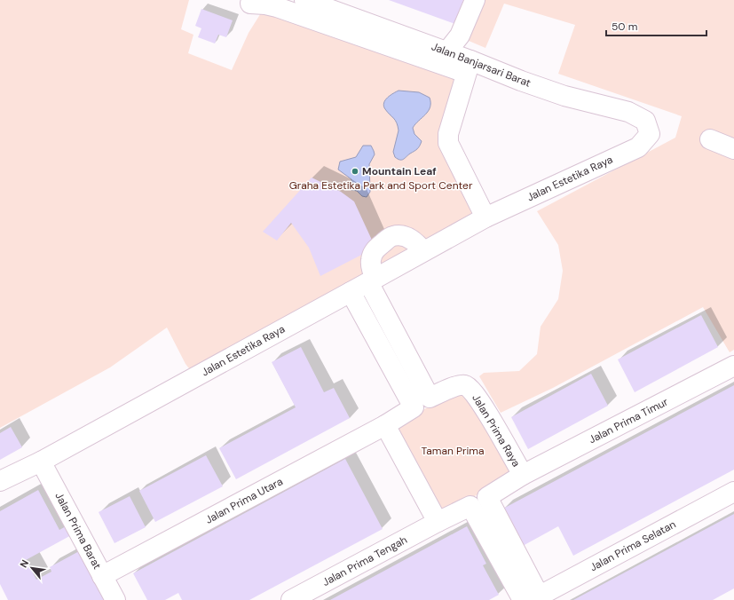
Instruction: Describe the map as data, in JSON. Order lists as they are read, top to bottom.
{
  "streets": {
    "street": [
      "Jalan Banjarsari Barat",
      "Jalan Estetika Raya",
      "Jalan Prima Timur",
      "Jalan Prima Raya",
      "Jalan Prima Utara",
      "Jalan Prima Barat",
      "Jalan Prima Selatan",
      "Jalan Prima Tengah"
    ]
  },
  "crossings": [
    ["Jalan Banjarsari Barat", "Jalan Estetika Raya"],
    ["Jalan Estetika Raya", "Jalan Prima Barat"],
    ["Jalan Prima Timur", "Jalan Prima Raya"],
    ["Jalan Prima Raya", "Jalan Prima Utara"],
    ["Jalan Prima Raya", "Jalan Prima Tengah"],
    ["Jalan Prima Utara", "Jalan Prima Barat"]
  ],
  "parks": ["Graha Estetika Park and Sport Center", "Taman Prima"],
  "places": ["Mountain Leaf"],
  "scale_bar": "50 m",
  "north": "top left"
}
